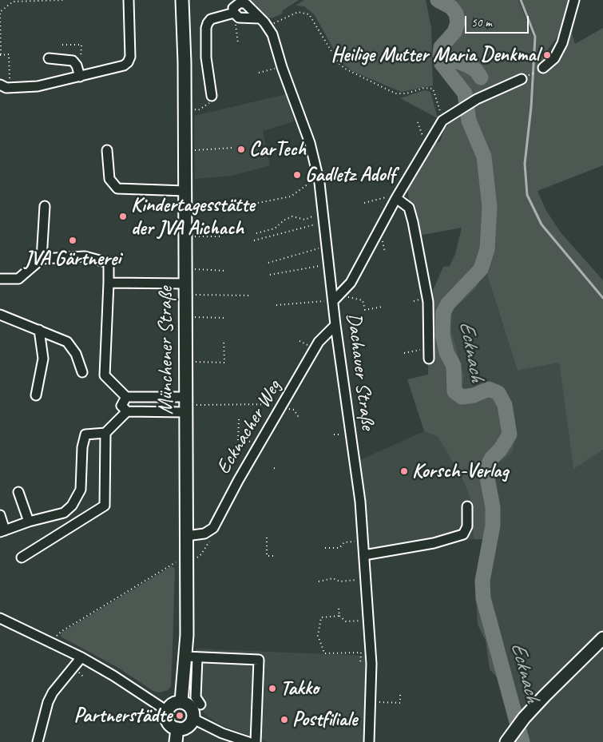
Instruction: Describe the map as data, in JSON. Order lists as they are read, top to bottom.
{
  "streets": {
    "main road": ["Münchener Straße"],
    "street": ["Dachauer Straße", "Ecknacher Weg"]
  },
  "crossings": [
    ["Dachauer Straße", "Ecknacher Weg"]
  ],
  "water": ["Ecknach"],
  "places": [
    "Heilige Mutter Maria Denkmal",
    "CarTech",
    "Gadletz Adolf",
    "Kindertagesstätte der JVA Aichach",
    "JVA Gärtnerei",
    "Korsch-Verlag",
    "Takko",
    "Partnerstädte",
    "Postfiliale"
  ],
  "scale_bar": "50 m"
}
